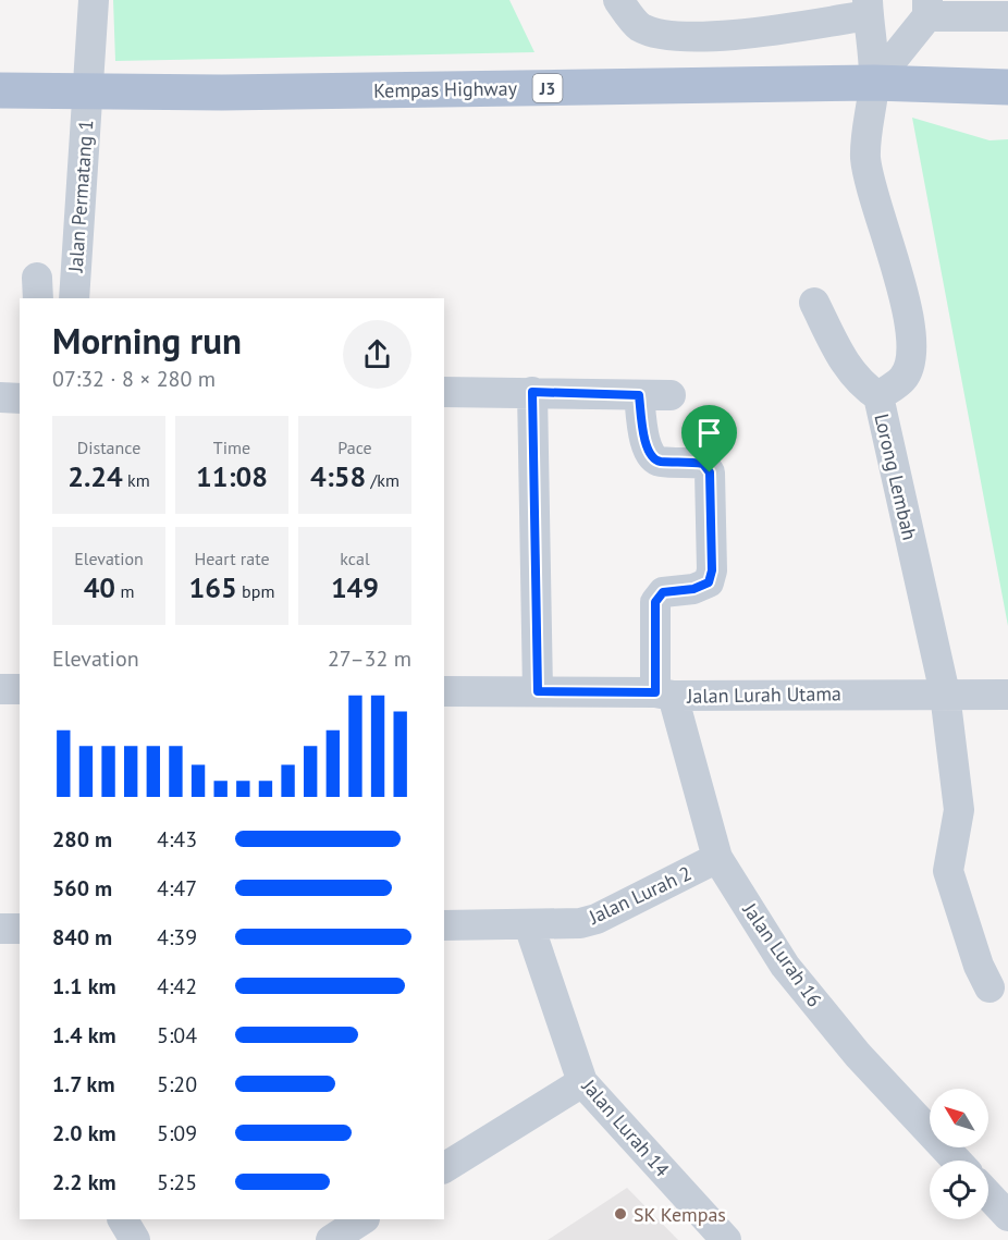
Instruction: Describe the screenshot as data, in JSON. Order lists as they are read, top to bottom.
{
  "streets": {
    "main road": ["J3", "Kempas Highway"],
    "street": [
      "Jalan Permatang 1",
      "Lorong Lembah",
      "Jalan Lurah Utama",
      "Jalan Lurah 2",
      "Jalan Lurah 16",
      "Jalan Lurah 14"
    ]
  },
  "crossings": [
    ["Kempas Highway", "Jalan Permatang 1"],
    ["Kempas Highway", "Lorong Lembah"],
    ["Lorong Lembah", "Jalan Lurah Utama"],
    ["Jalan Lurah Utama", "Jalan Lurah 16"],
    ["Jalan Lurah 2", "Jalan Lurah 16"],
    ["Jalan Lurah 2", "Jalan Lurah 14"]
  ],
  "places": ["SK Kempas"],
  "north": "top left",
  "page": {
    "heading": ["Morning run", "07:32 · 8 × 280 m"],
    "stats": [
      ["Distance", "2.24 km"],
      ["Time", "11:08"],
      ["Pace", "4:58 /km"],
      ["Elevation", "40 m"],
      ["Heart rate", "165 bpm"],
      ["kcal", "149"]
    ],
    "chart": ["Elevation", "27–32 m"],
    "list": [
      {
        "name": "280 m",
        "note": "4:43"
      },
      {
        "name": "560 m",
        "note": "4:47"
      },
      {
        "name": "840 m",
        "note": "4:39"
      },
      {
        "name": "1.1 km",
        "note": "4:42"
      },
      {
        "name": "1.4 km",
        "note": "5:04"
      },
      {
        "name": "1.7 km",
        "note": "5:20"
      },
      {
        "name": "2.0 km",
        "note": "5:09"
      },
      {
        "name": "2.2 km",
        "note": "5:25"
      }
    ]
  }
}
